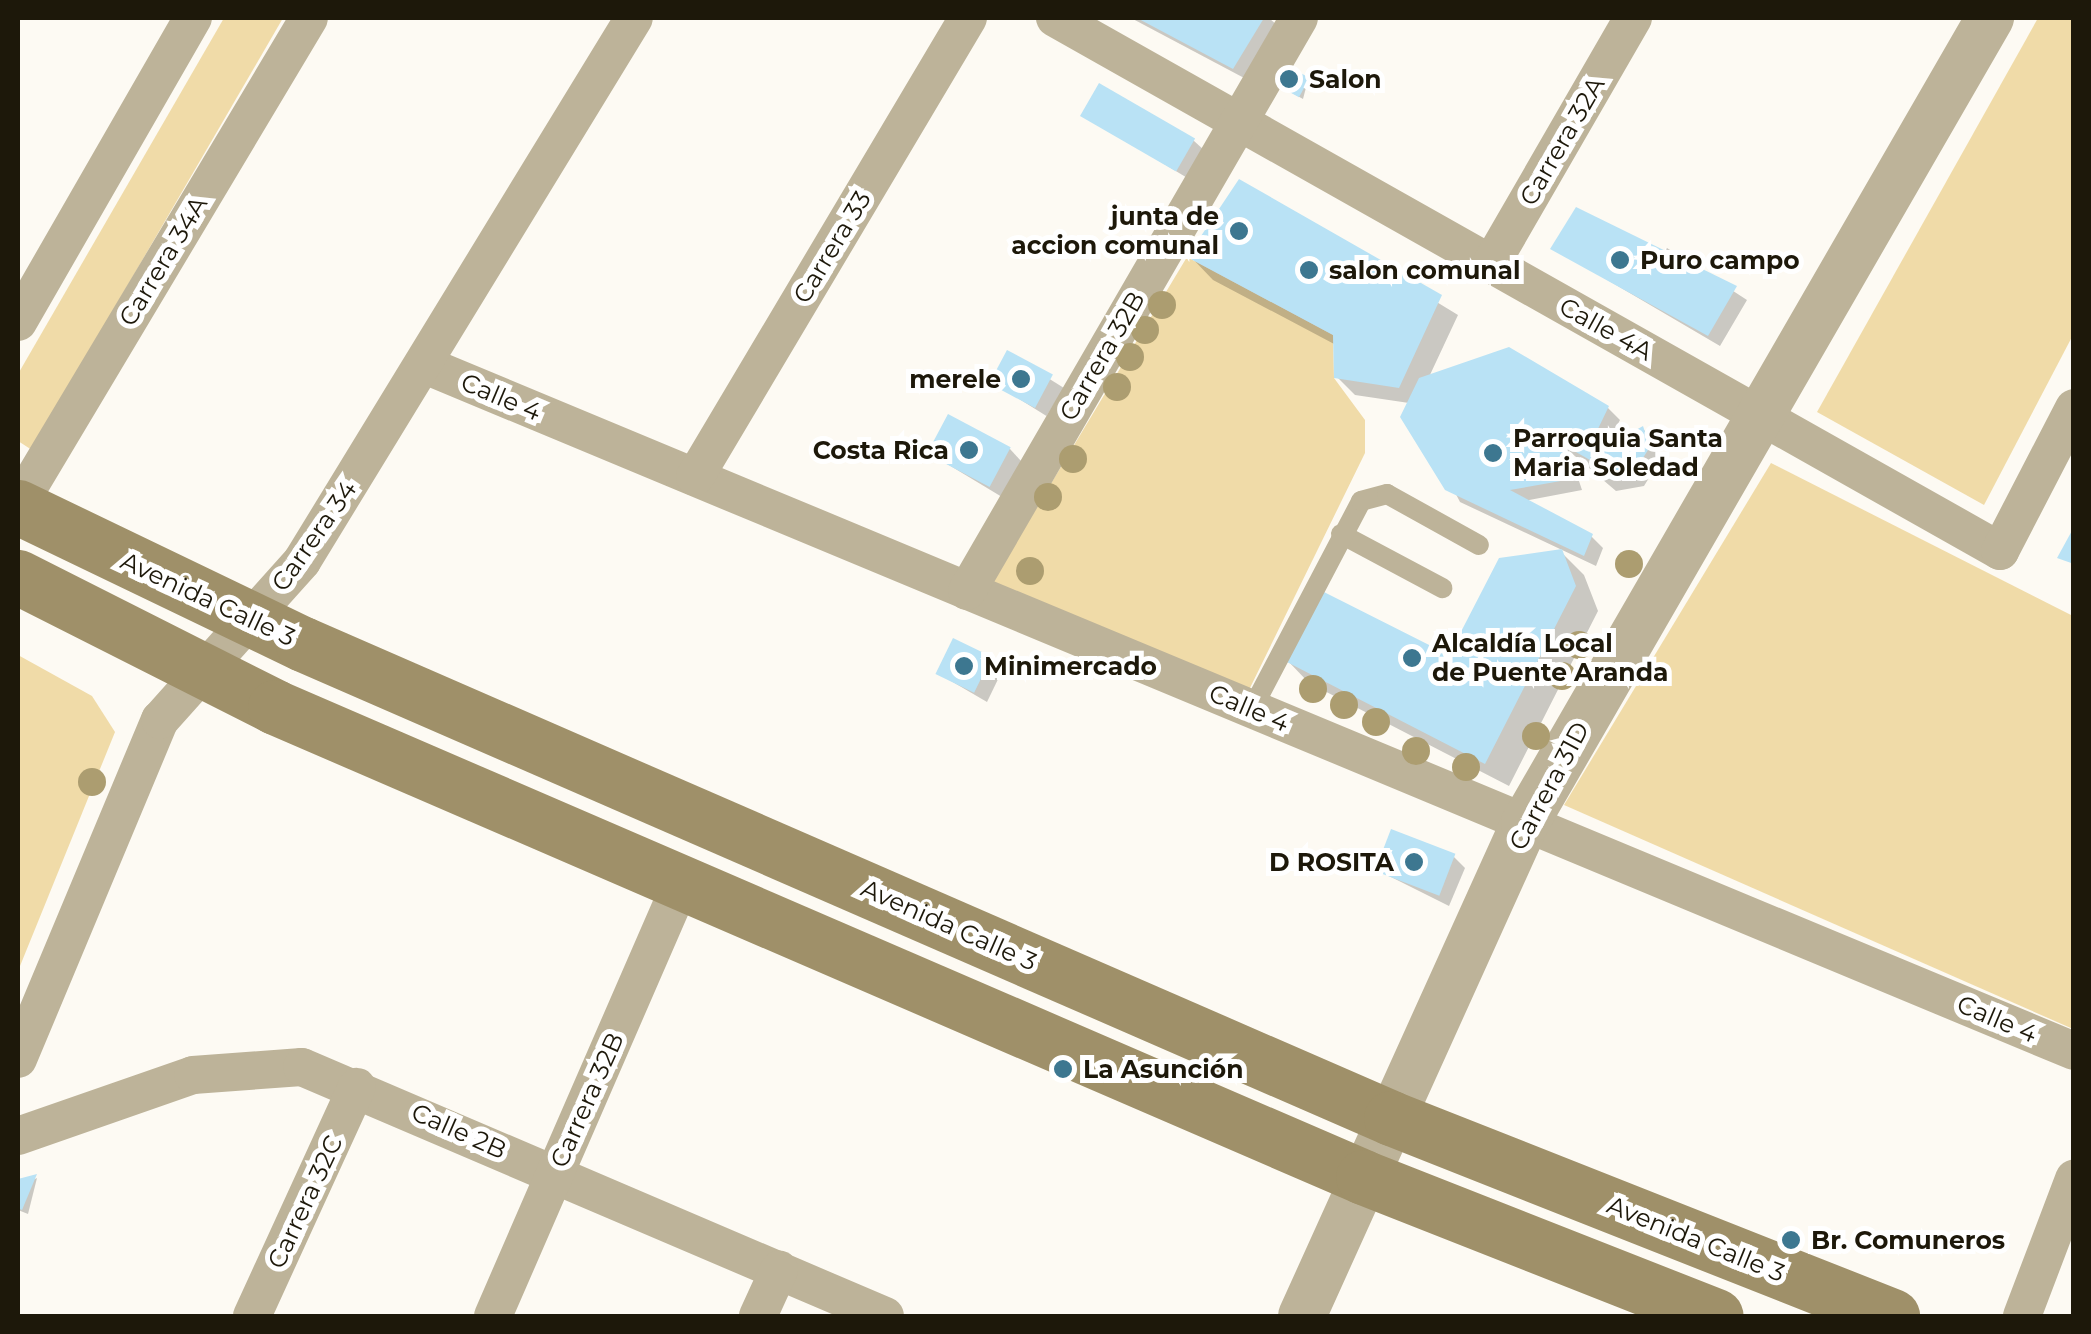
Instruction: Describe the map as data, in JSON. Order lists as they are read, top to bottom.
{
  "streets": {
    "main road": ["Avenida Calle 3"],
    "street": [
      "Carrera 32A",
      "Carrera 33",
      "Carrera 34A",
      "Calle 4A",
      "Carrera 32B",
      "Calle 4",
      "Carrera 34",
      "Carrera 31D",
      "Calle 2B",
      "Carrera 32C"
    ]
  },
  "crossings": [
    ["Carrera 32A", "Calle 4A"],
    ["Carrera 33", "Calle 4"],
    ["Carrera 34A", "Avenida Calle 3"],
    ["Calle 4A", "Carrera 32B"],
    ["Calle 4A", "Carrera 31D"],
    ["Carrera 32B", "Calle 4"],
    ["Carrera 32B", "Calle 2B"],
    ["Calle 4", "Carrera 34"],
    ["Calle 4", "Carrera 31D"],
    ["Carrera 34", "Avenida Calle 3"],
    ["Avenida Calle 3", "Carrera 31D"],
    ["Calle 2B", "Carrera 32C"]
  ],
  "places": [
    "Salon",
    "junta de accion comunal",
    "Puro campo",
    "salon comunal",
    "merele",
    "Costa Rica",
    "Parroquia Santa Maria Soledad",
    "Alcaldía Local de Puente Aranda",
    "Minimercado",
    "D ROSITA",
    "La Asunción",
    "Br. Comuneros"
  ]
}
